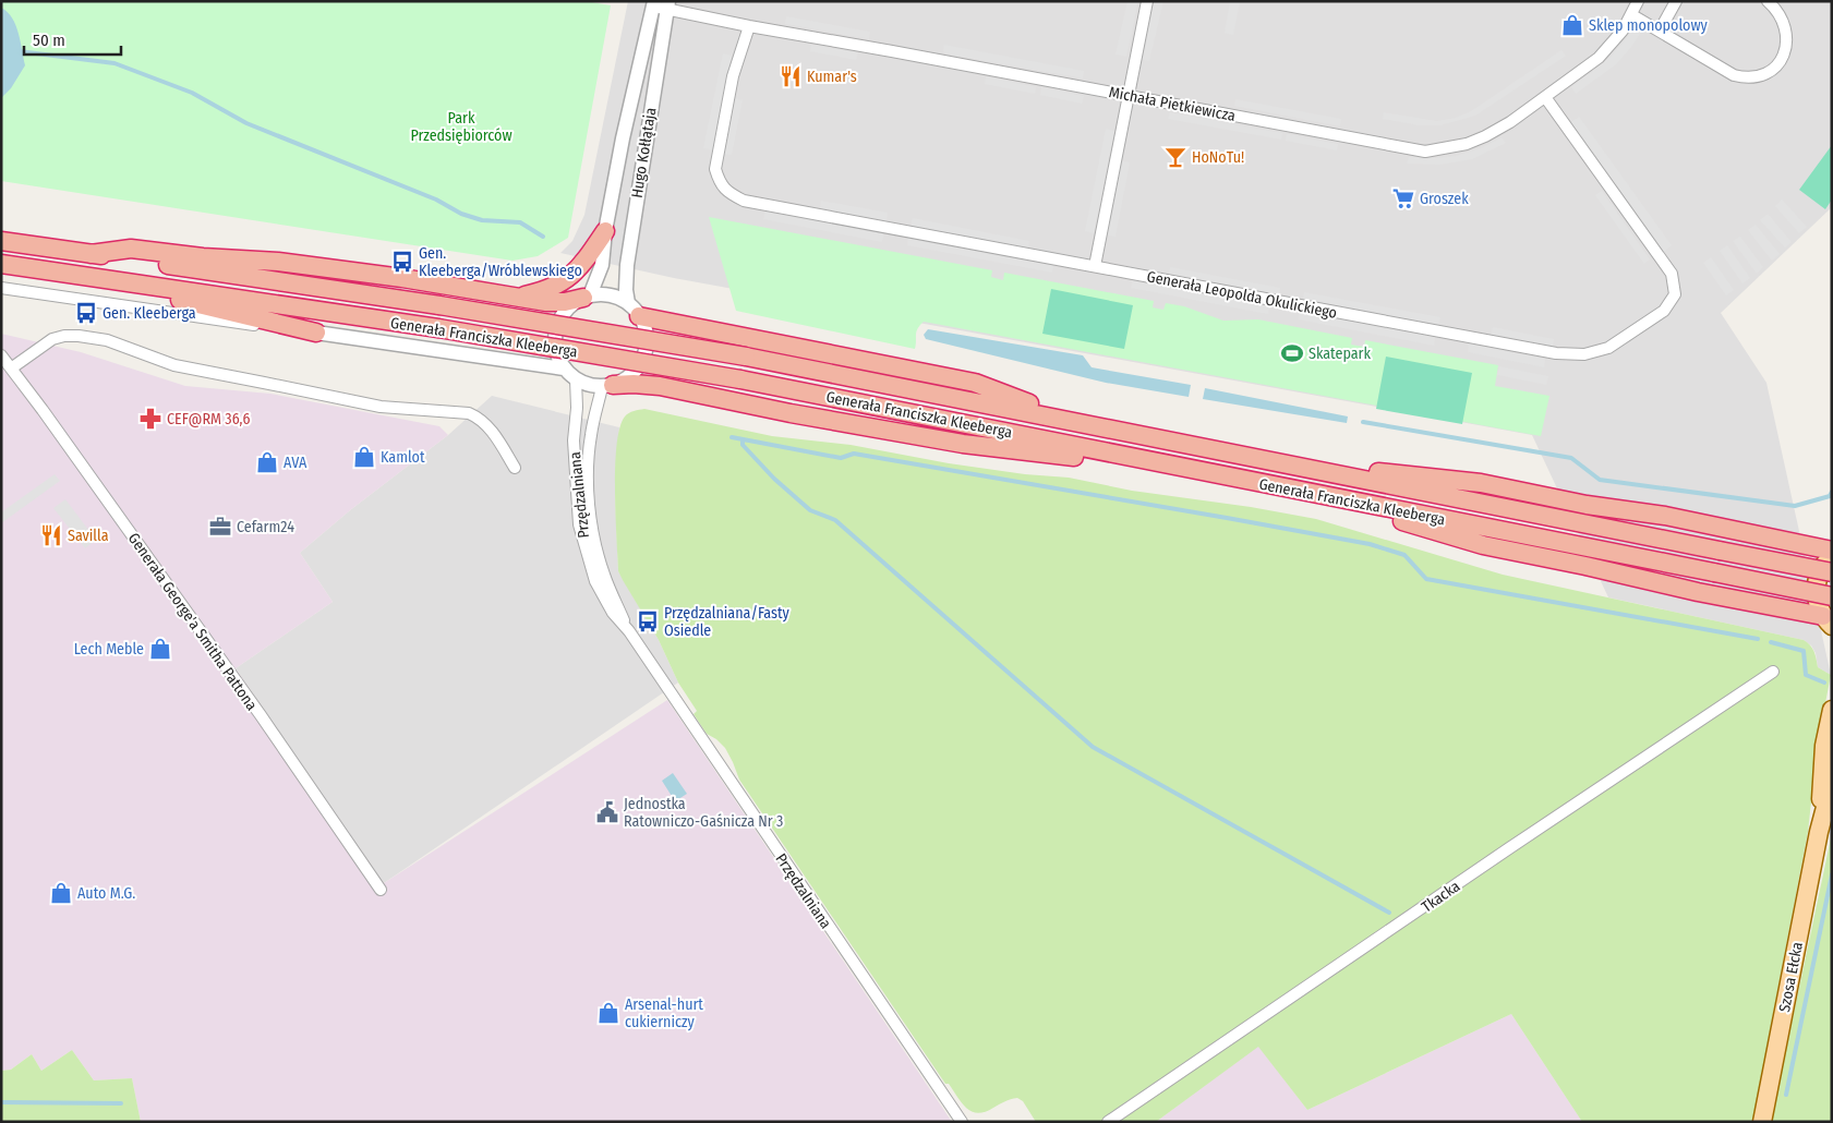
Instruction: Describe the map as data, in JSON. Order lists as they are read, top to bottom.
{
  "streets": {
    "highway": ["Generała Franciszka Kleeberga"],
    "main road": ["Szosa Ełcka"],
    "street": [
      "Michała Pietkiewicza",
      "Hugo Kołłątaja",
      "Generała Leopolda Okulickiego",
      "Przędzalniana",
      "Generała George'a Smitha Pattona",
      "Tkacka"
    ]
  },
  "crossings": [
    ["Michała Pietkiewicza", "Hugo Kołłątaja"],
    ["Michała Pietkiewicza", "Generała Leopolda Okulickiego"],
    ["Hugo Kołłątaja", "Przędzalniana"]
  ],
  "parks": ["Park Przedsiębiorców"],
  "places": {
    "shop": [
      "Sklep monopolowy",
      "Kamlot",
      "AVA",
      "Lech Meble",
      "Auto M.G.",
      "Arsenal-hurt cukierniczy"
    ],
    "restaurant": ["Kumar's", "Savilla"],
    "bar": ["HoNoTu!"],
    "supermarket": ["Groszek"],
    "bus stop": ["Gen. Kleeberga/Wróblewskiego", "Gen. Kleeberga", "Przędzalniana/Fasty Osiedle"],
    "sports": ["Skatepark"],
    "pharmacy": ["CEF@RM 36,6"],
    "office": ["Cefarm24"],
    "public building": ["Jednostka Ratowniczo-Gaśnicza Nr 3"]
  },
  "scale_bar": "50 m"
}
